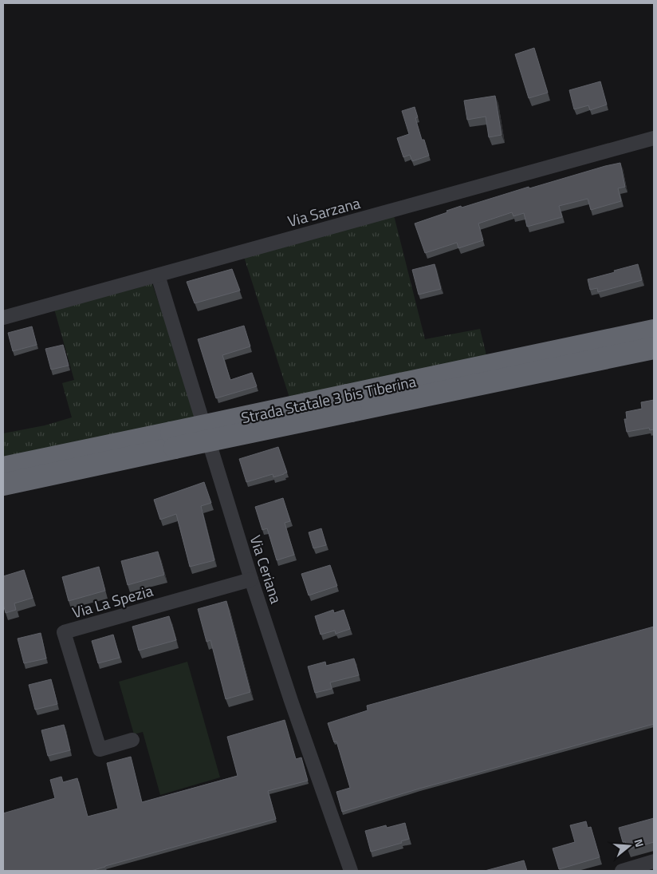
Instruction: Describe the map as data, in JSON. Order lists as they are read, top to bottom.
{
  "streets": {
    "highway": ["Strada Statale 3 bis Tiberina"],
    "street": ["Via Sarzana", "Via Ceriana", "Via La Spezia"]
  },
  "crossings": [
    ["Via Sarzana", "Via Ceriana"],
    ["Via Ceriana", "Via La Spezia"]
  ],
  "north": "right"
}
